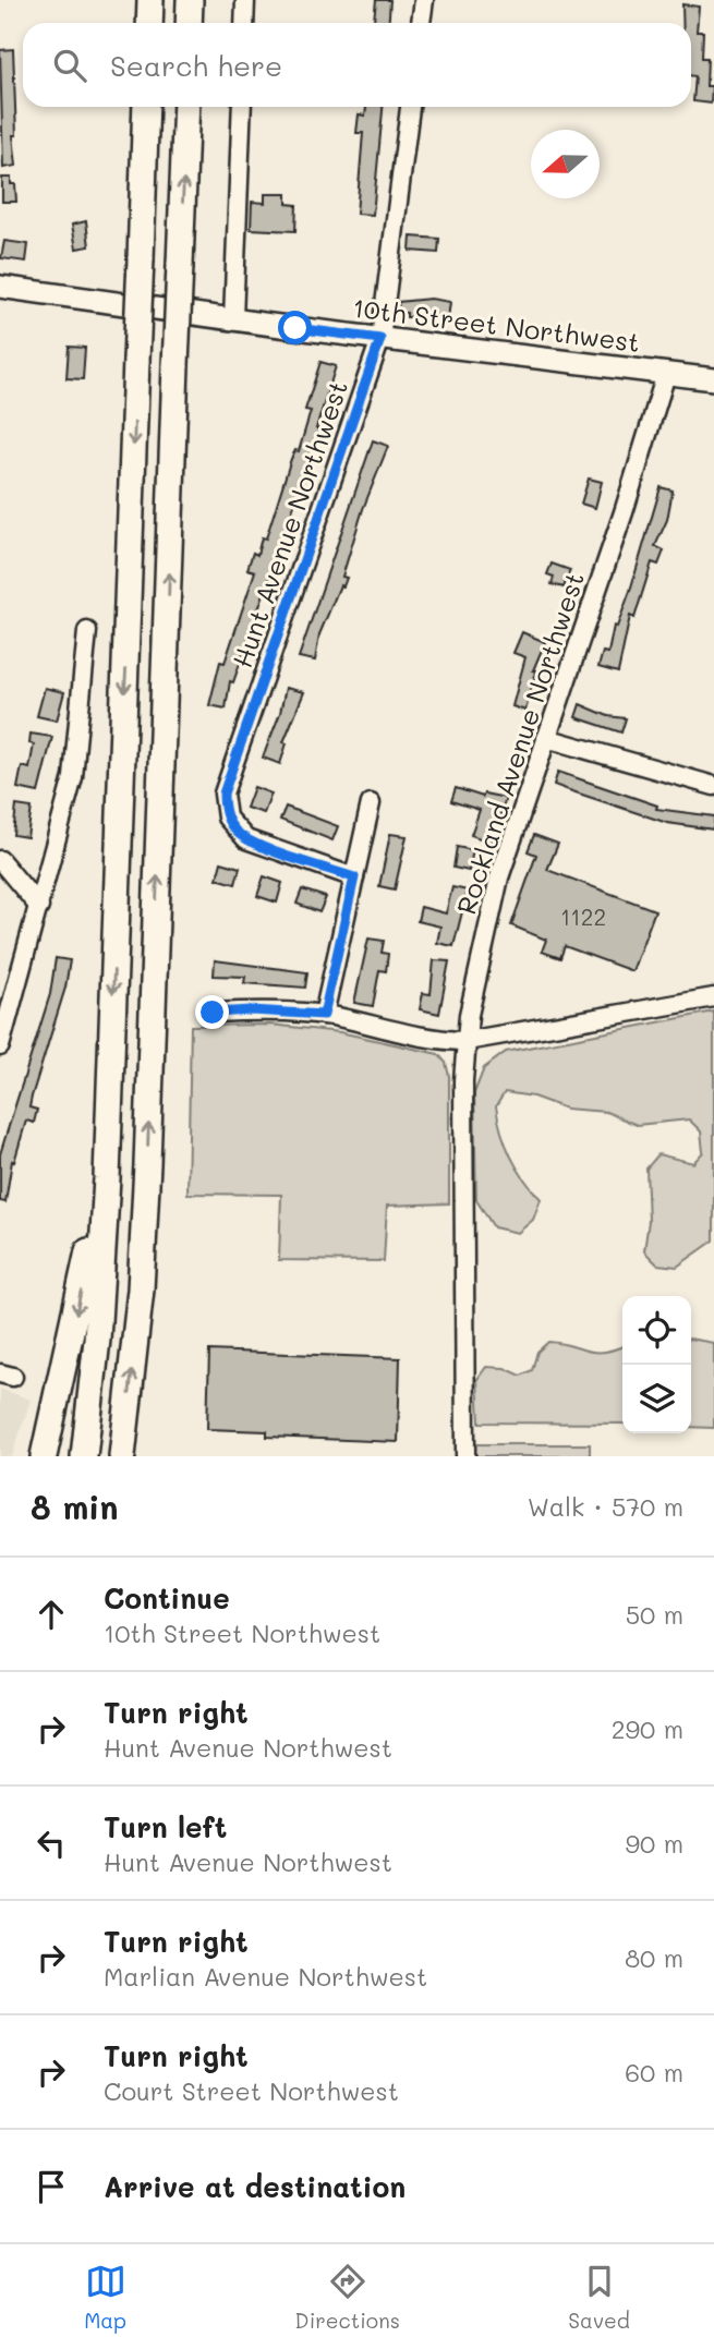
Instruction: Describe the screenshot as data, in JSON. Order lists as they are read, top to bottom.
{
  "streets": {
    "main road": ["10th Street Northwest"],
    "street": ["Hunt Avenue Northwest", "Rockland Avenue Northwest"]
  },
  "crossings": [
    ["10th Street Northwest", "Hunt Avenue Northwest"],
    ["10th Street Northwest", "Rockland Avenue Northwest"]
  ],
  "house_numbers": ["1122"],
  "north": "left",
  "page": {
    "search": "Search here",
    "heading": ["8 min", "Walk · 570 m"],
    "list": [
      ["Continue", "10th Street Northwest", "50 m"],
      ["Turn right", "Hunt Avenue Northwest", "290 m"],
      ["Turn left", "Hunt Avenue Northwest", "90 m"],
      ["Turn right", "Marlian Avenue Northwest", "80 m"],
      ["Turn right", "Court Street Northwest", "60 m"],
      "Arrive at destination"
    ],
    "nav": ["Map", "Directions", "Saved"]
  }
}
